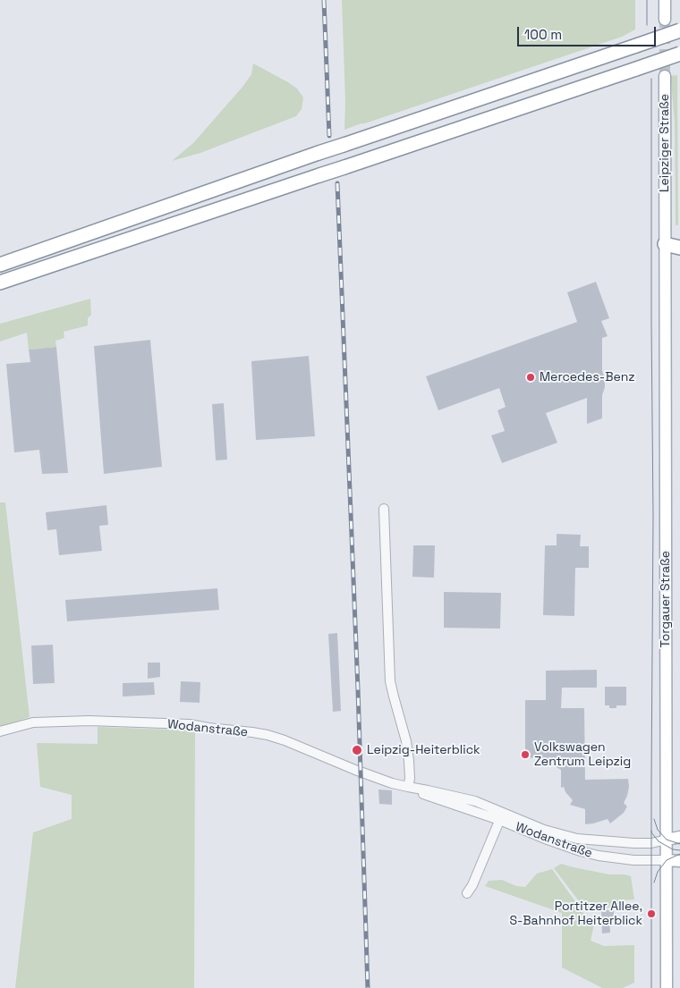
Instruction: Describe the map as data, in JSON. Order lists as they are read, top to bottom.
{
  "streets": {
    "main road": ["Leipziger Straße", "Torgauer Straße", "Wodanstraße"]
  },
  "crossings": [
    ["Leipziger Straße", "Torgauer Straße"],
    ["Torgauer Straße", "Wodanstraße"]
  ],
  "places": [
    "Mercedes-Benz",
    "Leipzig-Heiterblick",
    "Volkswagen Zentrum Leipzig",
    "Portitzer Allee, S-Bahnhof Heiterblick"
  ],
  "scale_bar": "100 m"
}
